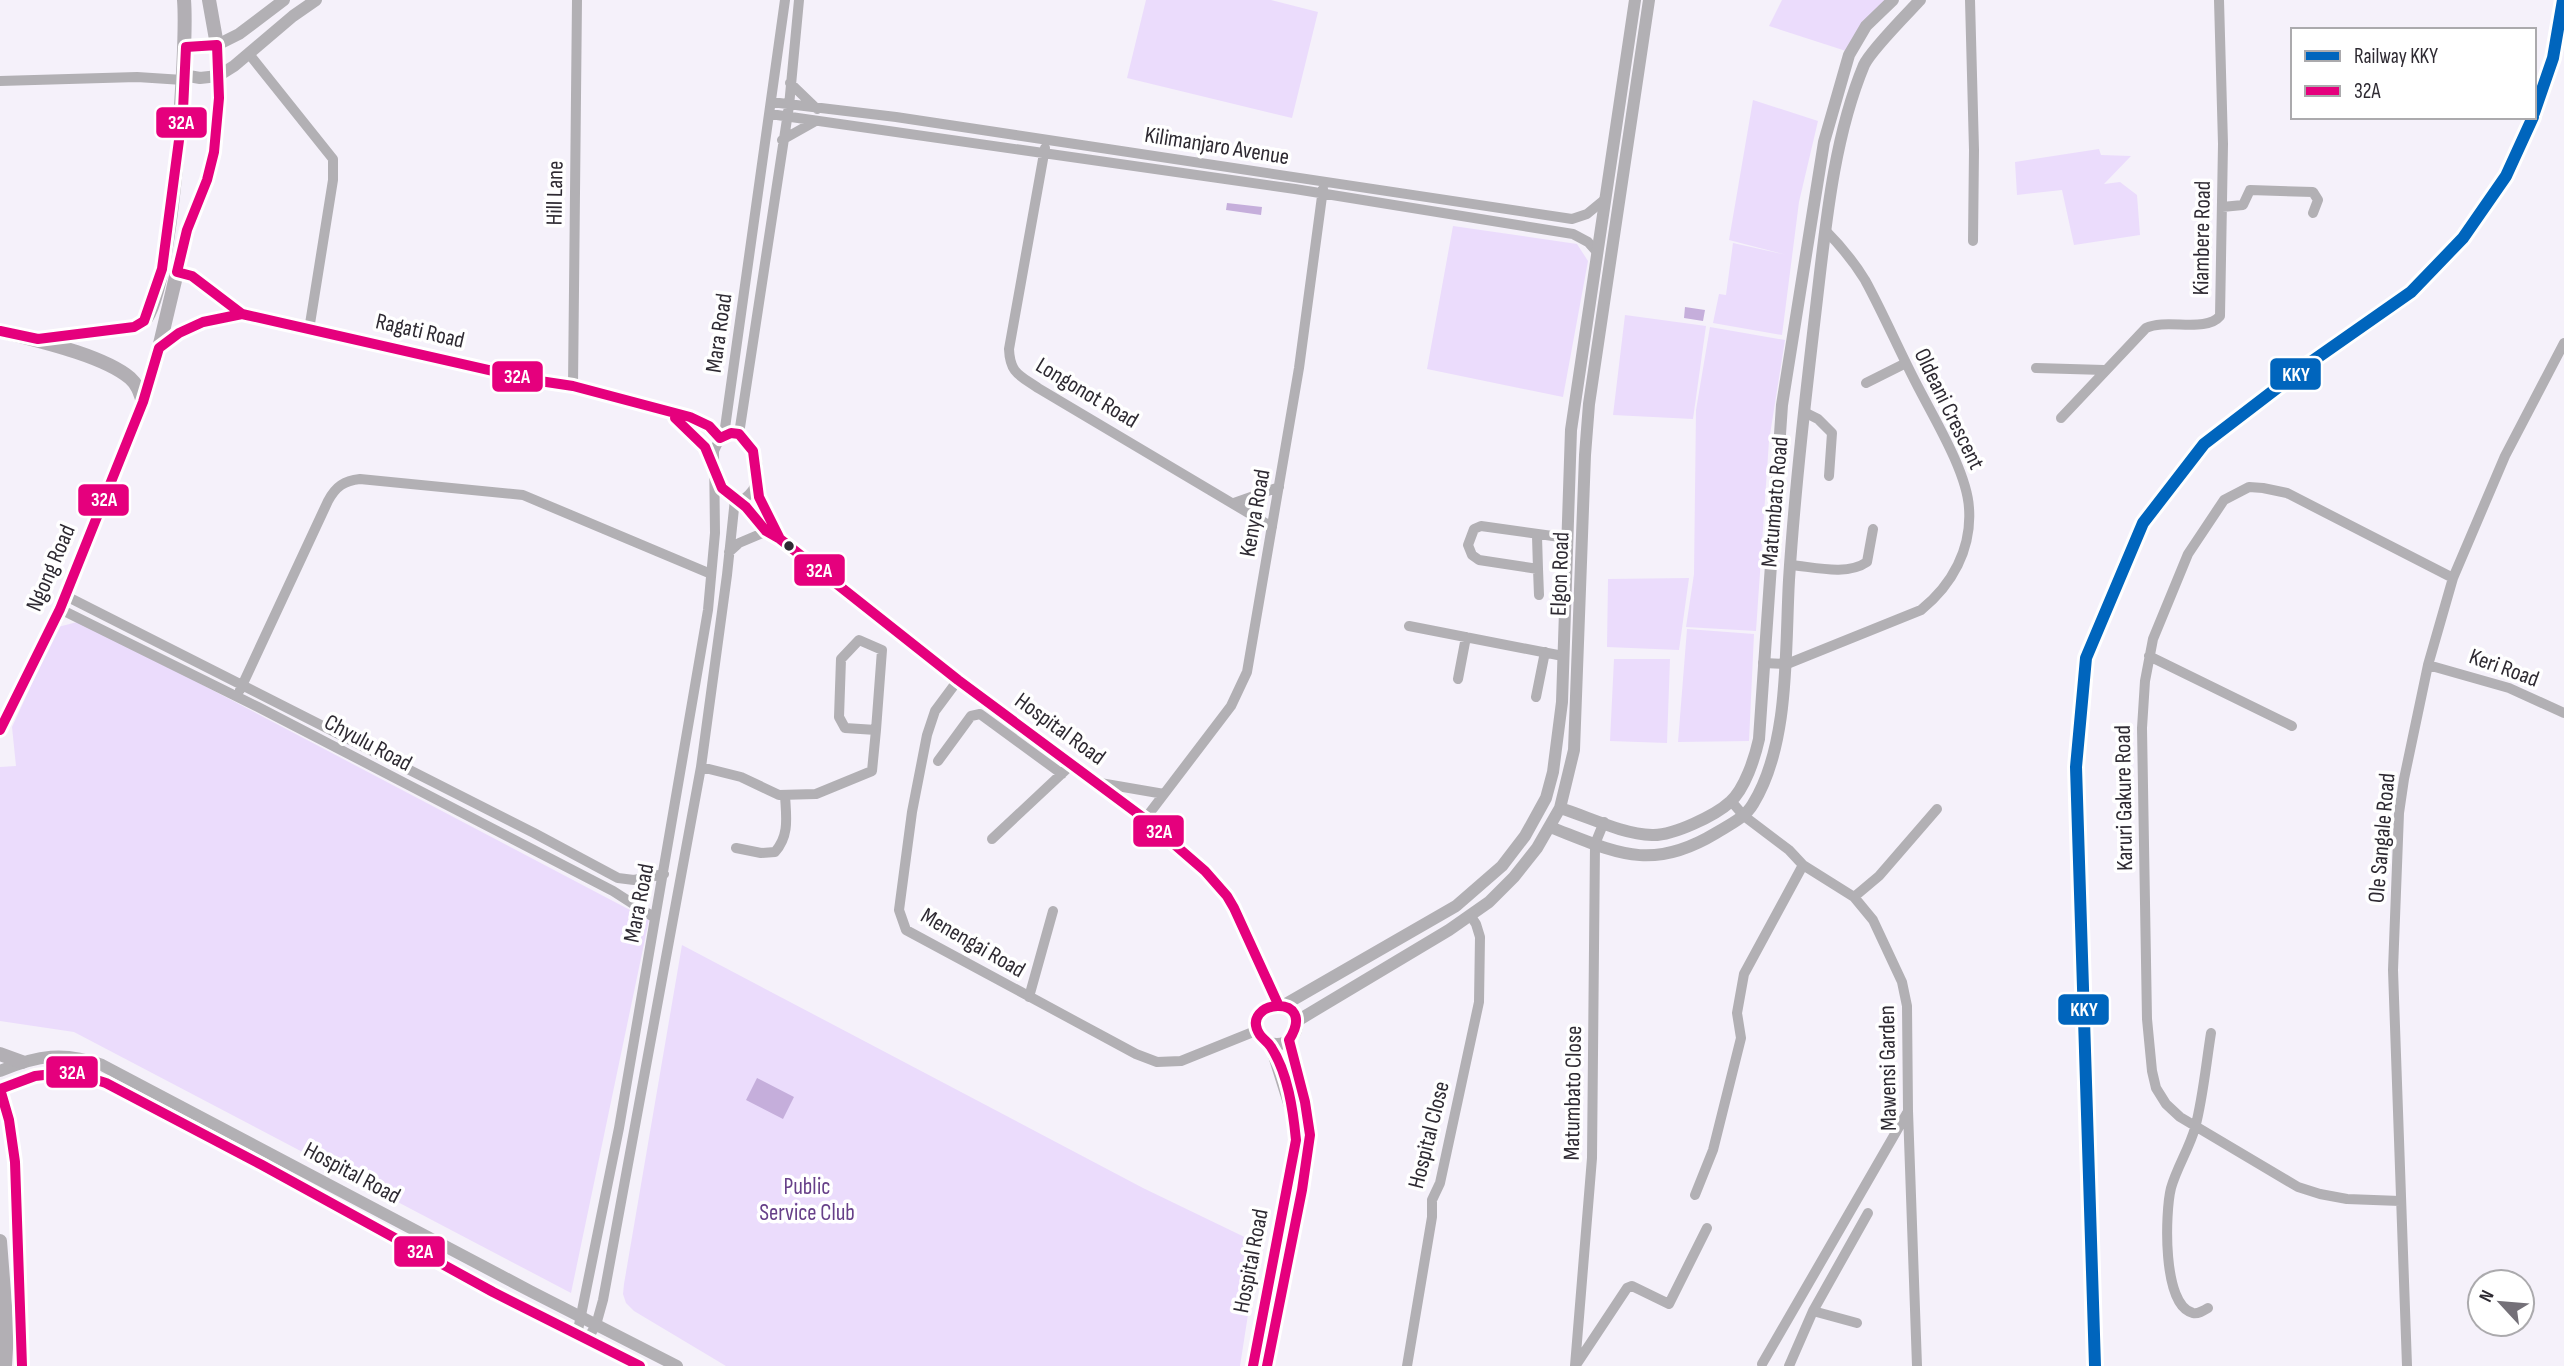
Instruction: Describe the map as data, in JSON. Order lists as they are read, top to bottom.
{
  "streets": {
    "main road": ["Ngong Road"],
    "street": [
      "Kilimanjaro Avenue",
      "Hill Lane",
      "Kiambere Road",
      "Ragati Road",
      "Mara Road",
      "Longonot Road",
      "Oldeani Crescent",
      "Matumbato Road",
      "Kenya Road",
      "Elgon Road",
      "Keri Road",
      "Hospital Road",
      "Chyulu Road",
      "Karuri Gakure Road",
      "Ole Sangale Road",
      "Menengai Road",
      "Mawensi Garden",
      "Matumbato Close",
      "Hospital Close"
    ]
  },
  "crossings": [
    ["Kilimanjaro Avenue", "Mara Road"],
    ["Kilimanjaro Avenue", "Longonot Road"],
    ["Kilimanjaro Avenue", "Kenya Road"],
    ["Kilimanjaro Avenue", "Elgon Road"],
    ["Hill Lane", "Ragati Road"],
    ["Ragati Road", "Mara Road"],
    ["Ragati Road", "Ngong Road"],
    ["Mara Road", "Hospital Road"],
    ["Mara Road", "Chyulu Road"],
    ["Longonot Road", "Kenya Road"],
    ["Oldeani Crescent", "Matumbato Road"],
    ["Matumbato Road", "Elgon Road"],
    ["Matumbato Road", "Mawensi Garden"],
    ["Matumbato Road", "Matumbato Close"],
    ["Kenya Road", "Hospital Road"],
    ["Ngong Road", "Chyulu Road"],
    ["Elgon Road", "Hospital Road"],
    ["Elgon Road", "Menengai Road"],
    ["Elgon Road", "Hospital Close"],
    ["Keri Road", "Ole Sangale Road"],
    ["Hospital Road", "Menengai Road"],
    ["Karuri Gakure Road", "Ole Sangale Road"]
  ],
  "parks": ["Public Service Club"],
  "lines": ["rail line KKY", "transit line 32A"],
  "legend": ["Railway KKY", "32A"],
  "north": "top left"
}
